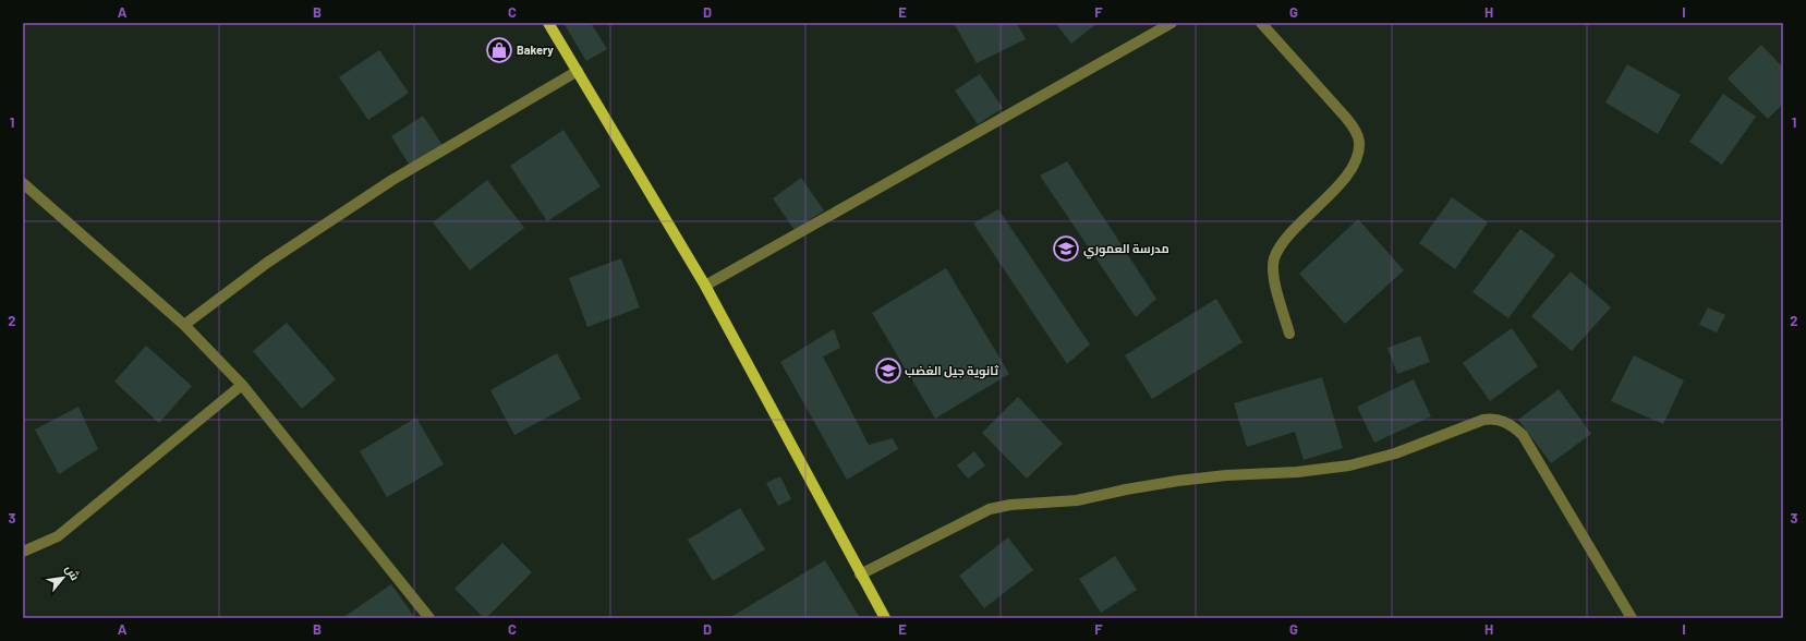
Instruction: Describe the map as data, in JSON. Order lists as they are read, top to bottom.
{
  "places": {
    "shop": ["Bakery"],
    "school or university": ["مدرسة العموري", "ثانوية جيل الغضب"]
  },
  "north": "top right",
  "grid": {
    "columns": [
      "A",
      "B",
      "C",
      "D",
      "E",
      "F",
      "G",
      "H",
      "I"
    ],
    "rows": ["1", "2", "3"]
  }
}
